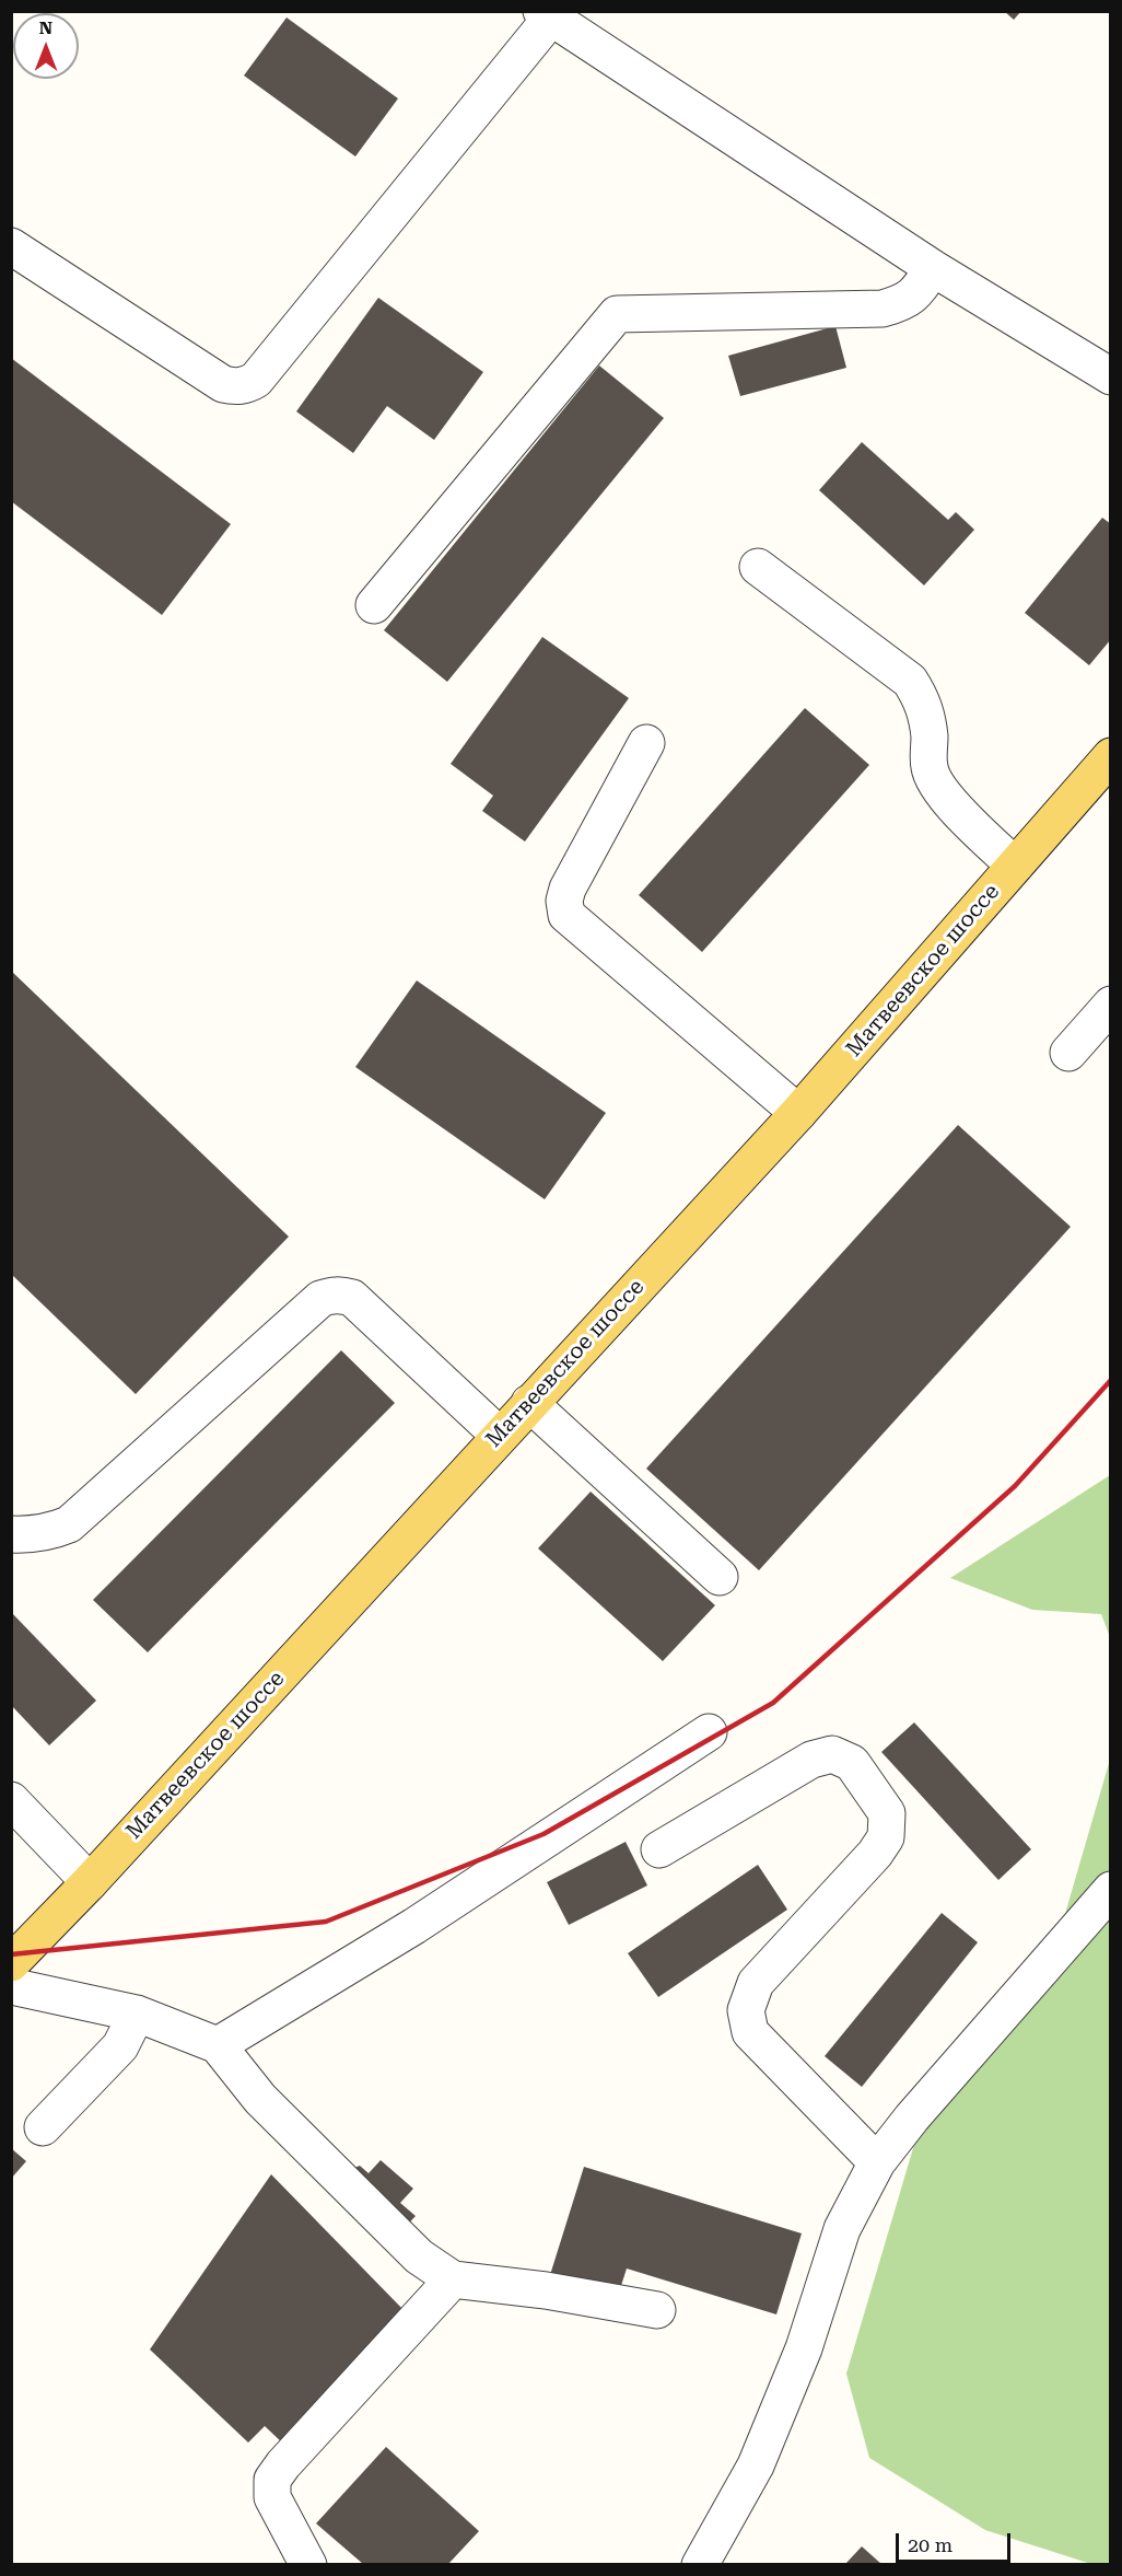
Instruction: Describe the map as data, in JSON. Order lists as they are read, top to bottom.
{
  "streets": {
    "main road": ["Матвеевское шоссе"]
  },
  "scale_bar": "20 m",
  "north": "top"
}
